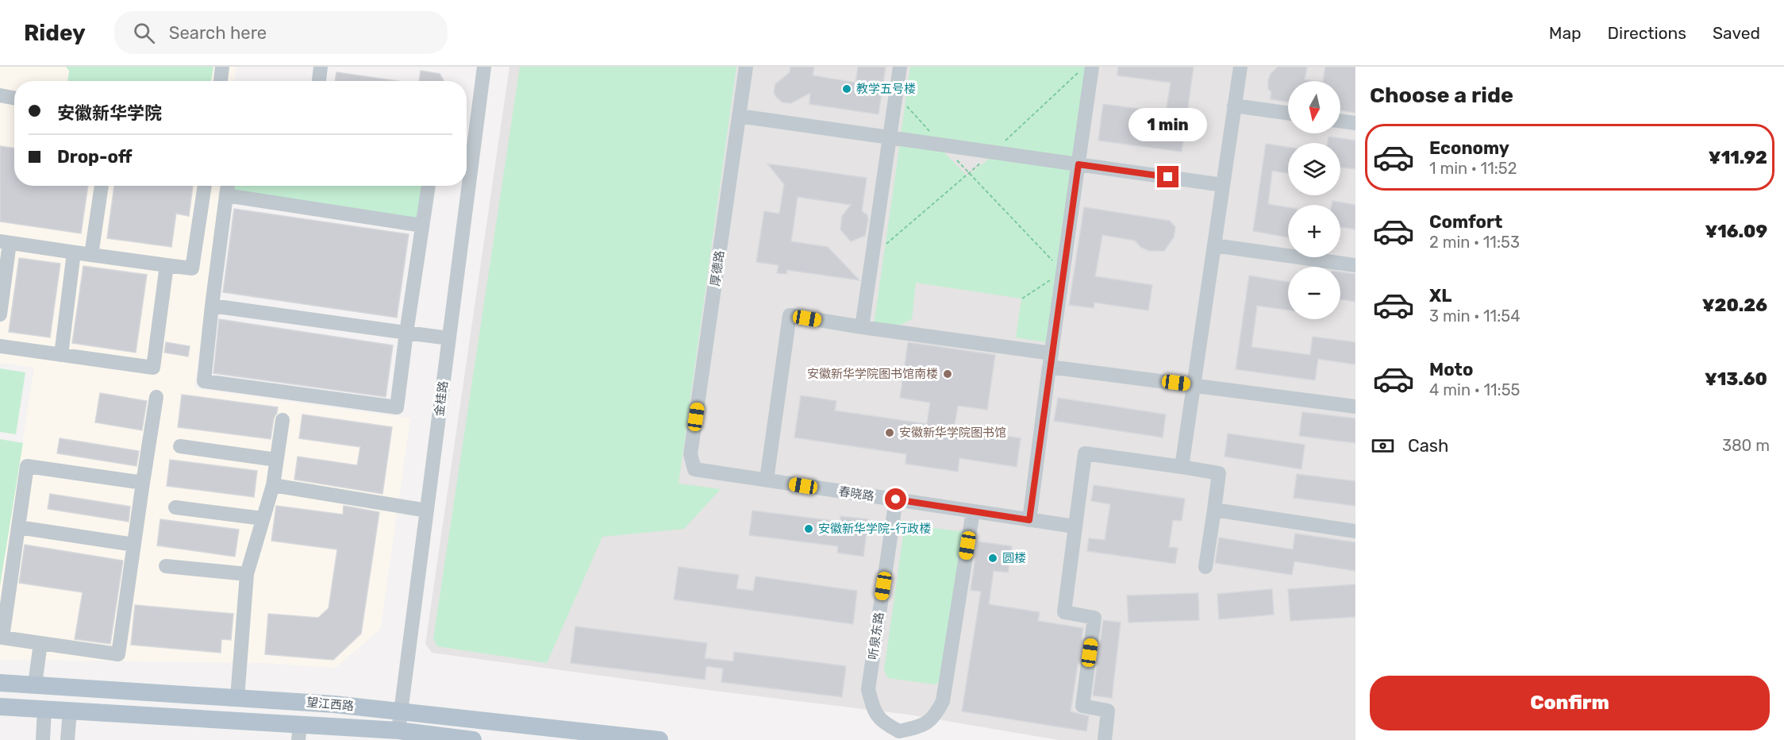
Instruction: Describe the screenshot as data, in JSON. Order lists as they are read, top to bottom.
{
  "streets": {
    "main road": ["望江西路"],
    "street": [
      "厚德路",
      "金桂路",
      "春晓路",
      "听泉东路"
    ]
  },
  "crossings": [
    ["厚德路", "春晓路"],
    ["金桂路", "望江西路"],
    ["春晓路", "听泉东路"]
  ],
  "places": [
    "教学五号楼",
    "安徽新华学院图书馆南楼",
    "安徽新华学院图书馆",
    "安徽新华学院-行政楼",
    "圆楼"
  ],
  "north": "bottom",
  "page": {
    "header": "Ridey",
    "search": "Search here",
    "nav": ["Map", "Directions", "Saved"],
    "heading": "Choose a ride",
    "map_buttons": ["+", "−"],
    "banner": ["安徽新华学院", "Drop-off"],
    "bubble": "1 min",
    "list": [
      {
        "name": "Economy",
        "note": "1 min · 11:52",
        "value": "¥11.92"
      },
      {
        "name": "Comfort",
        "note": "2 min · 11:53",
        "value": "¥16.09"
      },
      {
        "name": "XL",
        "note": "3 min · 11:54",
        "value": "¥20.26"
      },
      {
        "name": "Moto",
        "note": "4 min · 11:55",
        "value": "¥13.60"
      }
    ],
    "pay": ["Cash", "380 m"],
    "buttons": "Confirm"
  }
}
